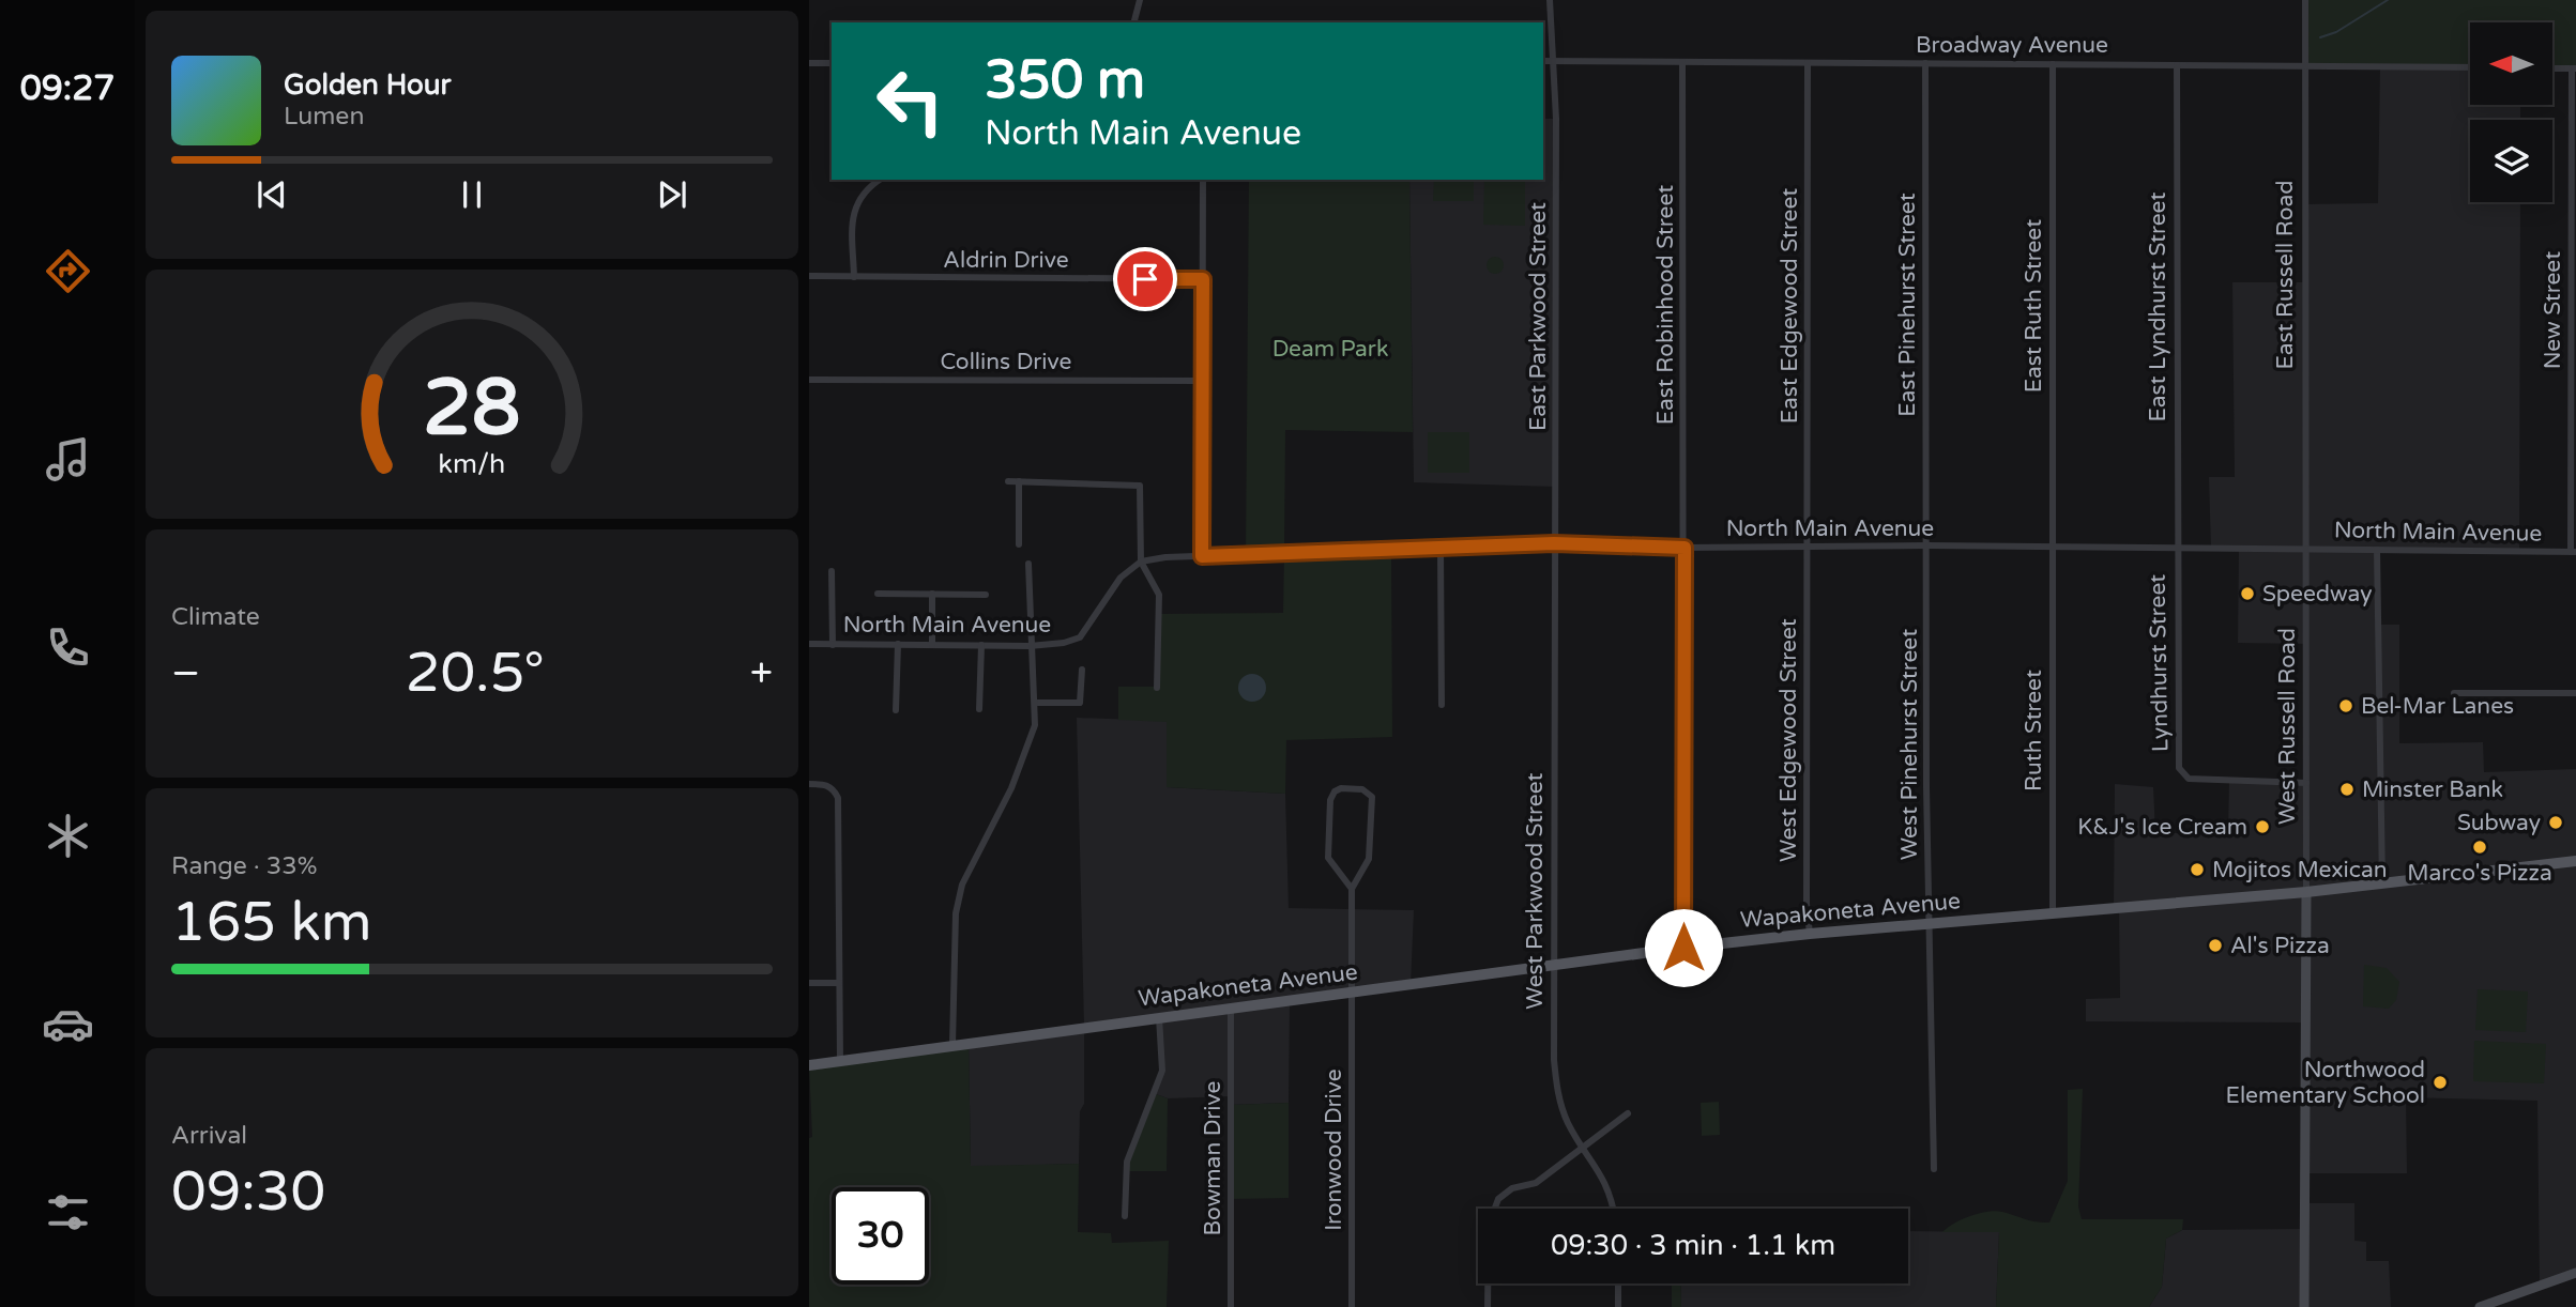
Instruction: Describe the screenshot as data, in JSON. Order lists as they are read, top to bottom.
{
  "streets": {
    "main road": ["West Russell Road", "Wapakoneta Avenue"],
    "street": [
      "Broadway Avenue",
      "Aldrin Drive",
      "East Russell Road",
      "East Robinhood Street",
      "East Pinehurst Street",
      "East Edgewood Street",
      "East Ruth Street",
      "East Lyndhurst Street",
      "New Street",
      "East Parkwood Street",
      "Collins Drive",
      "North Main Avenue",
      "Lyndhurst Street",
      "Ruth Street",
      "West Edgewood Street",
      "West Pinehurst Street",
      "West Parkwood Street",
      "Ironwood Drive",
      "Bowman Drive"
    ]
  },
  "crossings": [
    ["Broadway Avenue", "East Russell Road"],
    ["Broadway Avenue", "East Robinhood Street"],
    ["Broadway Avenue", "East Pinehurst Street"],
    ["Broadway Avenue", "East Edgewood Street"],
    ["Broadway Avenue", "East Ruth Street"],
    ["Broadway Avenue", "East Lyndhurst Street"],
    ["Broadway Avenue", "East Parkwood Street"],
    ["East Russell Road", "North Main Avenue"],
    ["East Russell Road", "West Russell Road"],
    ["East Robinhood Street", "North Main Avenue"],
    ["East Robinhood Street", "Wapakoneta Avenue"],
    ["East Pinehurst Street", "North Main Avenue"],
    ["East Pinehurst Street", "West Pinehurst Street"],
    ["East Edgewood Street", "North Main Avenue"],
    ["East Edgewood Street", "West Edgewood Street"],
    ["East Ruth Street", "North Main Avenue"],
    ["East Ruth Street", "Ruth Street"],
    ["East Lyndhurst Street", "North Main Avenue"],
    ["East Lyndhurst Street", "Lyndhurst Street"],
    ["New Street", "North Main Avenue"],
    ["East Parkwood Street", "North Main Avenue"],
    ["East Parkwood Street", "West Parkwood Street"],
    ["North Main Avenue", "Lyndhurst Street"],
    ["North Main Avenue", "West Russell Road"],
    ["North Main Avenue", "Ruth Street"],
    ["North Main Avenue", "West Edgewood Street"],
    ["North Main Avenue", "West Pinehurst Street"],
    ["North Main Avenue", "West Parkwood Street"],
    ["Lyndhurst Street", "West Russell Road"],
    ["West Russell Road", "Wapakoneta Avenue"],
    ["Ruth Street", "Wapakoneta Avenue"],
    ["West Edgewood Street", "Wapakoneta Avenue"],
    ["West Pinehurst Street", "Wapakoneta Avenue"],
    ["West Parkwood Street", "Wapakoneta Avenue"],
    ["Wapakoneta Avenue", "Ironwood Drive"],
    ["Wapakoneta Avenue", "Bowman Drive"]
  ],
  "parks": ["Deam Park"],
  "places": [
    "Speedway",
    "Bel-Mar Lanes",
    "Minster Bank",
    "Subway",
    "K&J's Ice Cream",
    "Marco's Pizza",
    "Mojitos Mexican",
    "Al's Pizza",
    "Northwood Elementary School"
  ],
  "north": "left",
  "page": {
    "tabs": "09:27",
    "turn": ["350 m", "North Main Avenue"],
    "song": ["Golden Hour", "Lumen"],
    "tile": [
      "Climate",
      ["Range · 33%", "165 km"],
      ["Arrival", "09:30"]
    ],
    "heat": ["−", "20.5°", "+"],
    "limit": "30",
    "trip": "09:30 · 3 min · 1.1 km",
    "gauge": ["28", "km/h"]
  }
}
